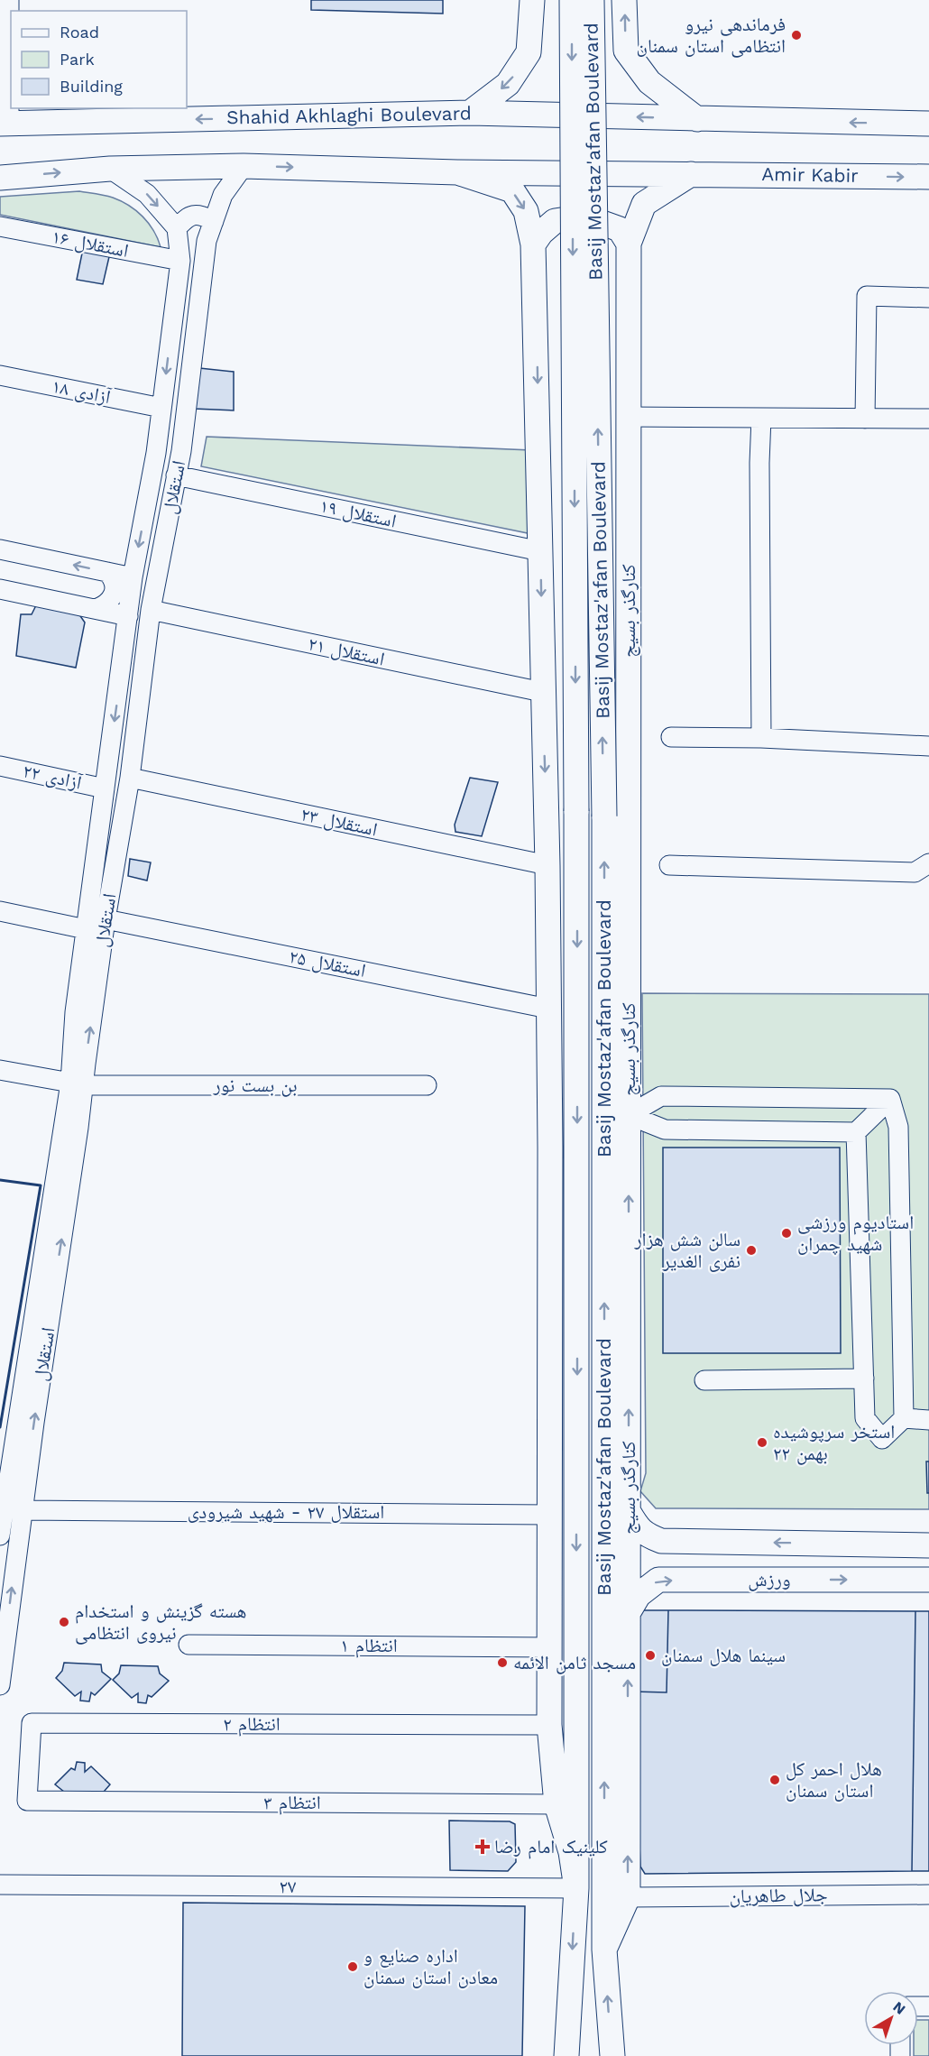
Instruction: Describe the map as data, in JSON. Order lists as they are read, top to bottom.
{
  "streets": {
    "main road": [
      "Shahid Akhlaghi Boulevard",
      "Basij Mostaz'afan Boulevard",
      "Amir Kabir",
      "کنارگذر بسیج",
      "ورزش"
    ],
    "street": [
      "استقلال ۱۶",
      "آزادی ۱۸",
      "استقلال",
      "استقلال ۱۹",
      "استقلال ۲۱",
      "آزادی ۲۲",
      "استقلال ۲۳",
      "استقلال ۲۵",
      "بن بست نور",
      "استقلال ۲۷ - شهید شیرودی",
      "انتظام ۱",
      "انتظام ۲",
      "انتظام ۳",
      "۲۷",
      "جلال طاهریان"
    ]
  },
  "crossings": [
    ["Basij Mostaz'afan Boulevard", "کنارگذر بسیج"],
    ["Basij Mostaz'afan Boulevard", "۲۷"],
    ["Amir Kabir", "کنارگذر بسیج"],
    ["استقلال ۱۶", "استقلال"],
    ["آزادی ۱۸", "استقلال"],
    ["استقلال", "استقلال ۱۹"],
    ["استقلال", "استقلال ۲۱"],
    ["استقلال", "آزادی ۲۲"],
    ["استقلال", "استقلال ۲۳"],
    ["استقلال", "استقلال ۲۵"],
    ["استقلال", "بن بست نور"],
    ["استقلال", "استقلال ۲۷ - شهید شیرودی"],
    ["کنارگذر بسیج", "ورزش"],
    ["کنارگذر بسیج", "جلال طاهریان"],
    ["انتظام ۲", "انتظام ۳"]
  ],
  "places": {
    "other": [
      "فرماندهی نیرو انتظامی استان سمنان",
      "استادیوم ورزشی شهید چمران",
      "سالن شش هزار نفری الغدیر",
      "استخر سرپوشیده ۲۲ بهمن",
      "هسته گزینش و استخدام نیروی انتظامی",
      "سینما هلال سمنان",
      "مسجد ثامن الائمه",
      "هلال احمر کل استان سمنان",
      "اداره صنایع و معادن استان سمنان"
    ],
    "health": ["کلینیک امام رضا"]
  },
  "legend": ["Road", "Park", "Building"],
  "north": "top right"
}
